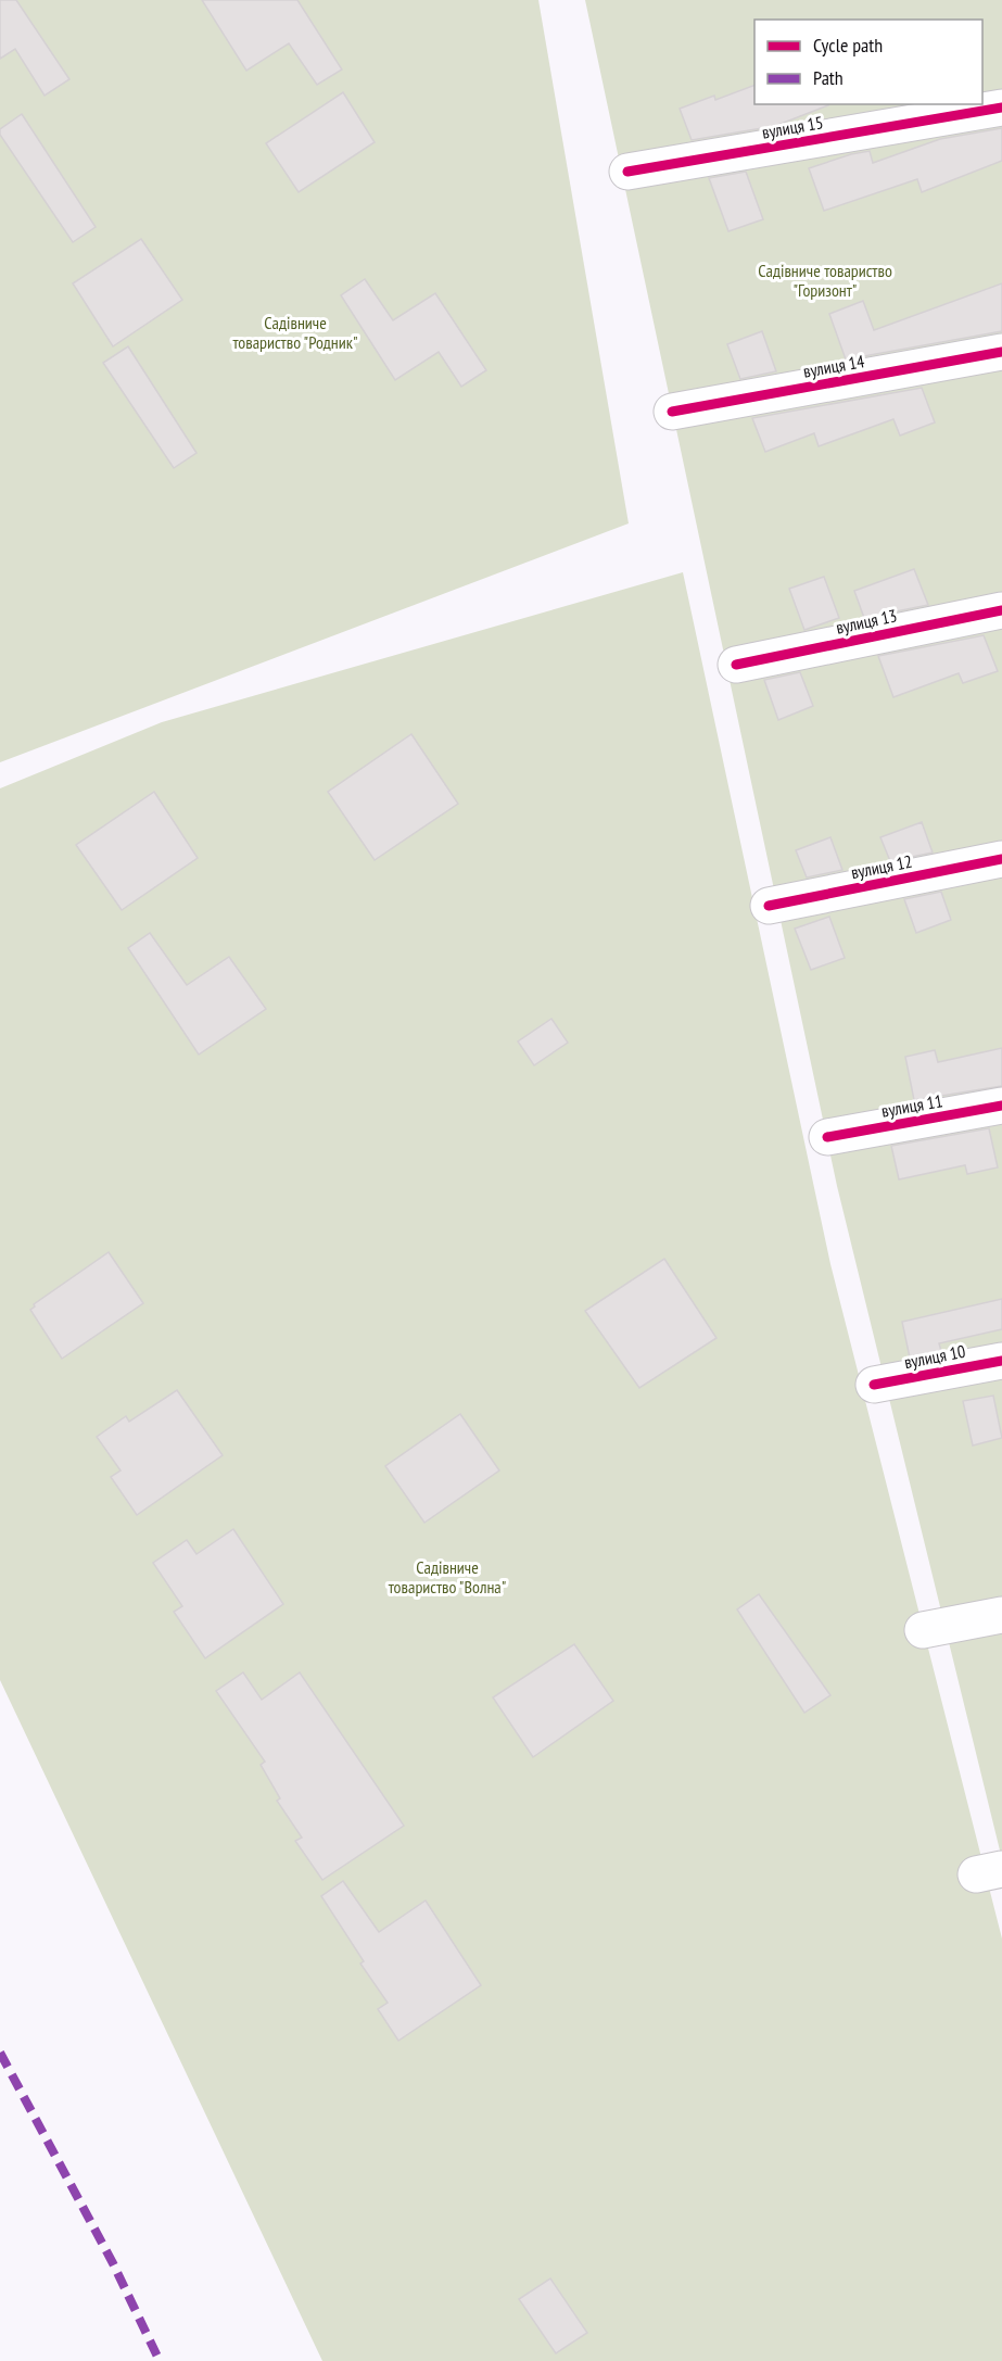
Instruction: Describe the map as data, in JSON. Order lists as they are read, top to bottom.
{
  "streets": {
    "street": [
      "вулиця 15",
      "вулиця 14",
      "вулиця 13",
      "вулиця 12",
      "вулиця 11",
      "вулиця 10"
    ]
  },
  "parks": ["Садівниче товариство \"Горизонт\"", "Садівниче товариство \"Родник\"", "Садівниче товариство \"Волна\""],
  "legend": ["Cycle path", "Path"]
}
